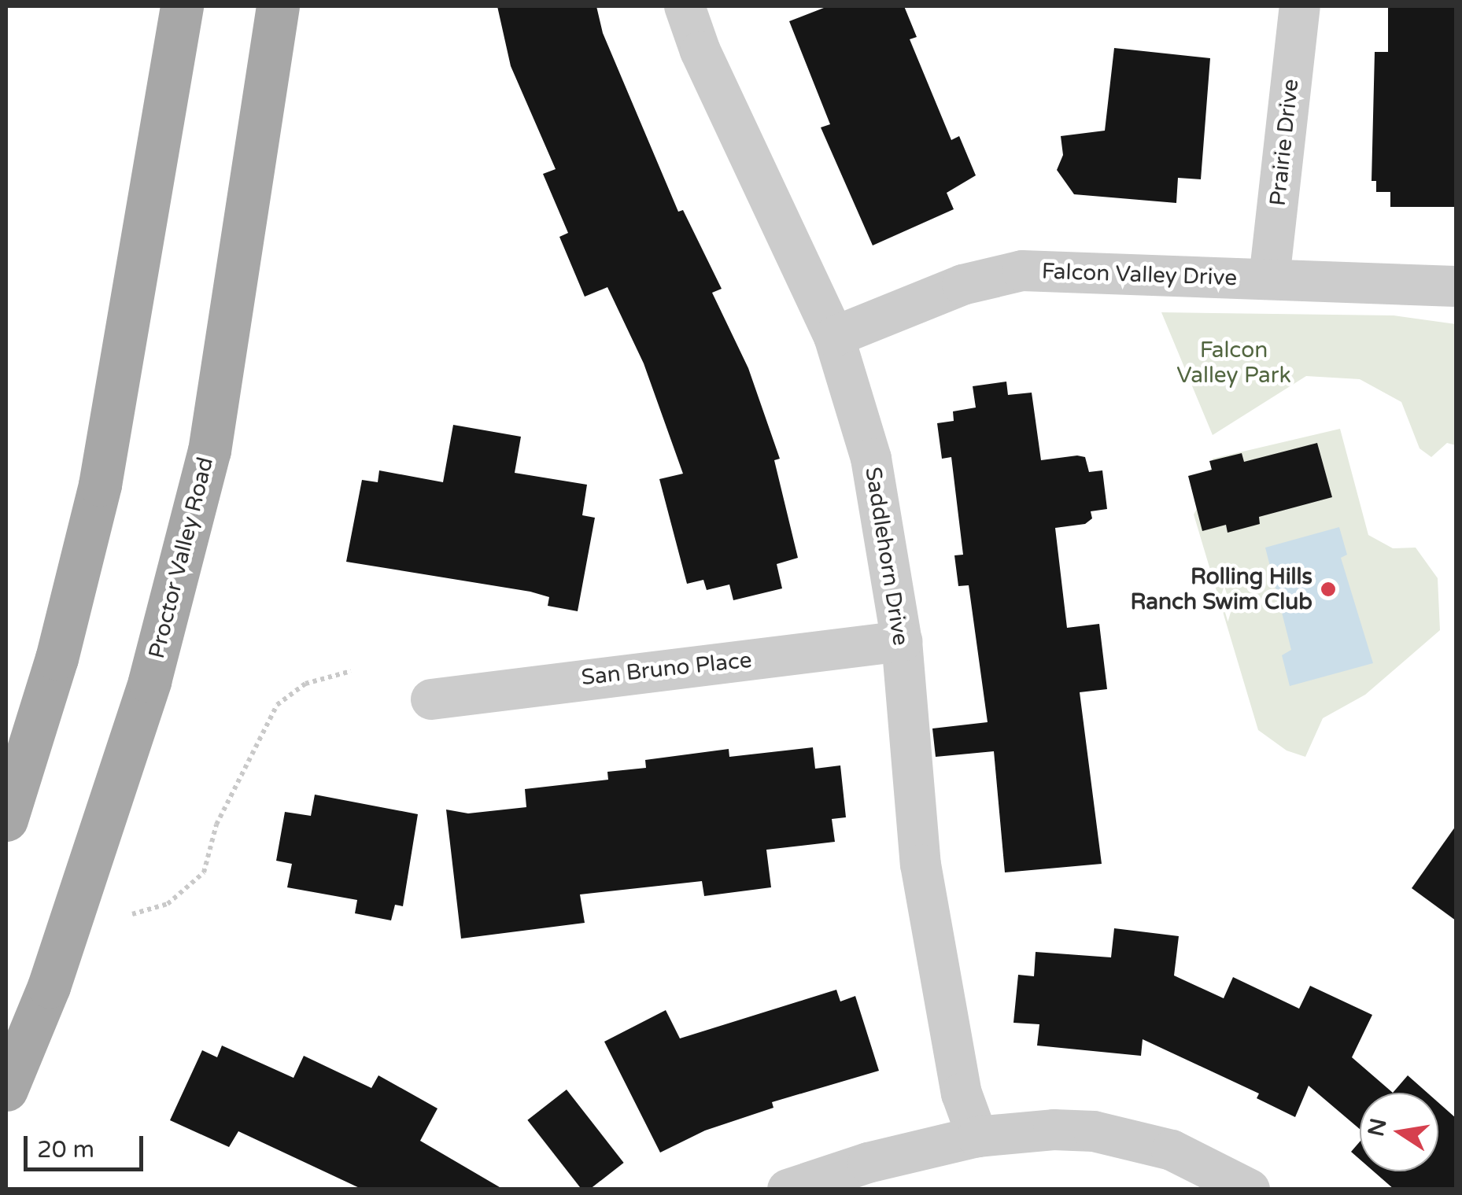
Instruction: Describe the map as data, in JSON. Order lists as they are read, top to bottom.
{
  "streets": {
    "main road": ["Proctor Valley Road"],
    "street": [
      "Prairie Drive",
      "Falcon Valley Drive",
      "Saddlehorn Drive",
      "San Bruno Place"
    ]
  },
  "crossings": [
    ["Prairie Drive", "Falcon Valley Drive"],
    ["Falcon Valley Drive", "Saddlehorn Drive"],
    ["Saddlehorn Drive", "San Bruno Place"]
  ],
  "parks": ["Falcon Valley Park"],
  "places": ["Rolling Hills Ranch Swim Club"],
  "scale_bar": "20 m",
  "north": "left"
}
